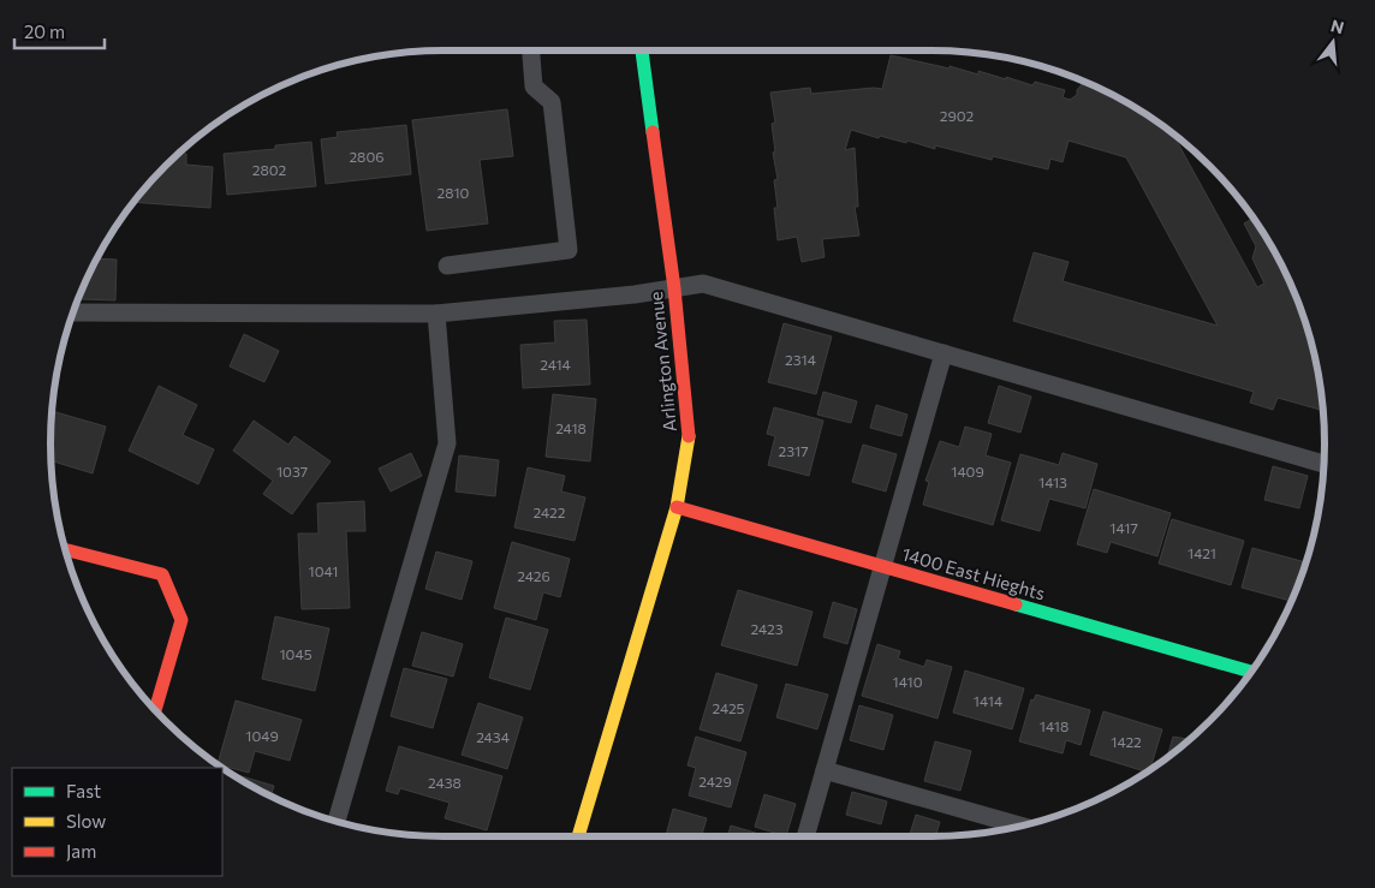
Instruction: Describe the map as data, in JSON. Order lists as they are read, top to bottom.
{
  "streets": {
    "street": ["Arlington Avenue", "1400 East Hieghts"]
  },
  "crossings": [
    ["Arlington Avenue", "1400 East Hieghts"]
  ],
  "house_numbers": [
    "2902",
    "2806",
    "2802",
    "2810",
    "2314",
    "2414",
    "2418",
    "2317",
    "1037",
    "1409",
    "1413",
    "2422",
    "1417",
    "1421",
    "1041",
    "2426",
    "2423",
    "1045",
    "1410",
    "1414",
    "2425",
    "1418",
    "1049",
    "2434",
    "1422",
    "2429",
    "2438"
  ],
  "legend": ["Fast", "Slow", "Jam"],
  "scale_bar": "20 m",
  "north": "top"
}
